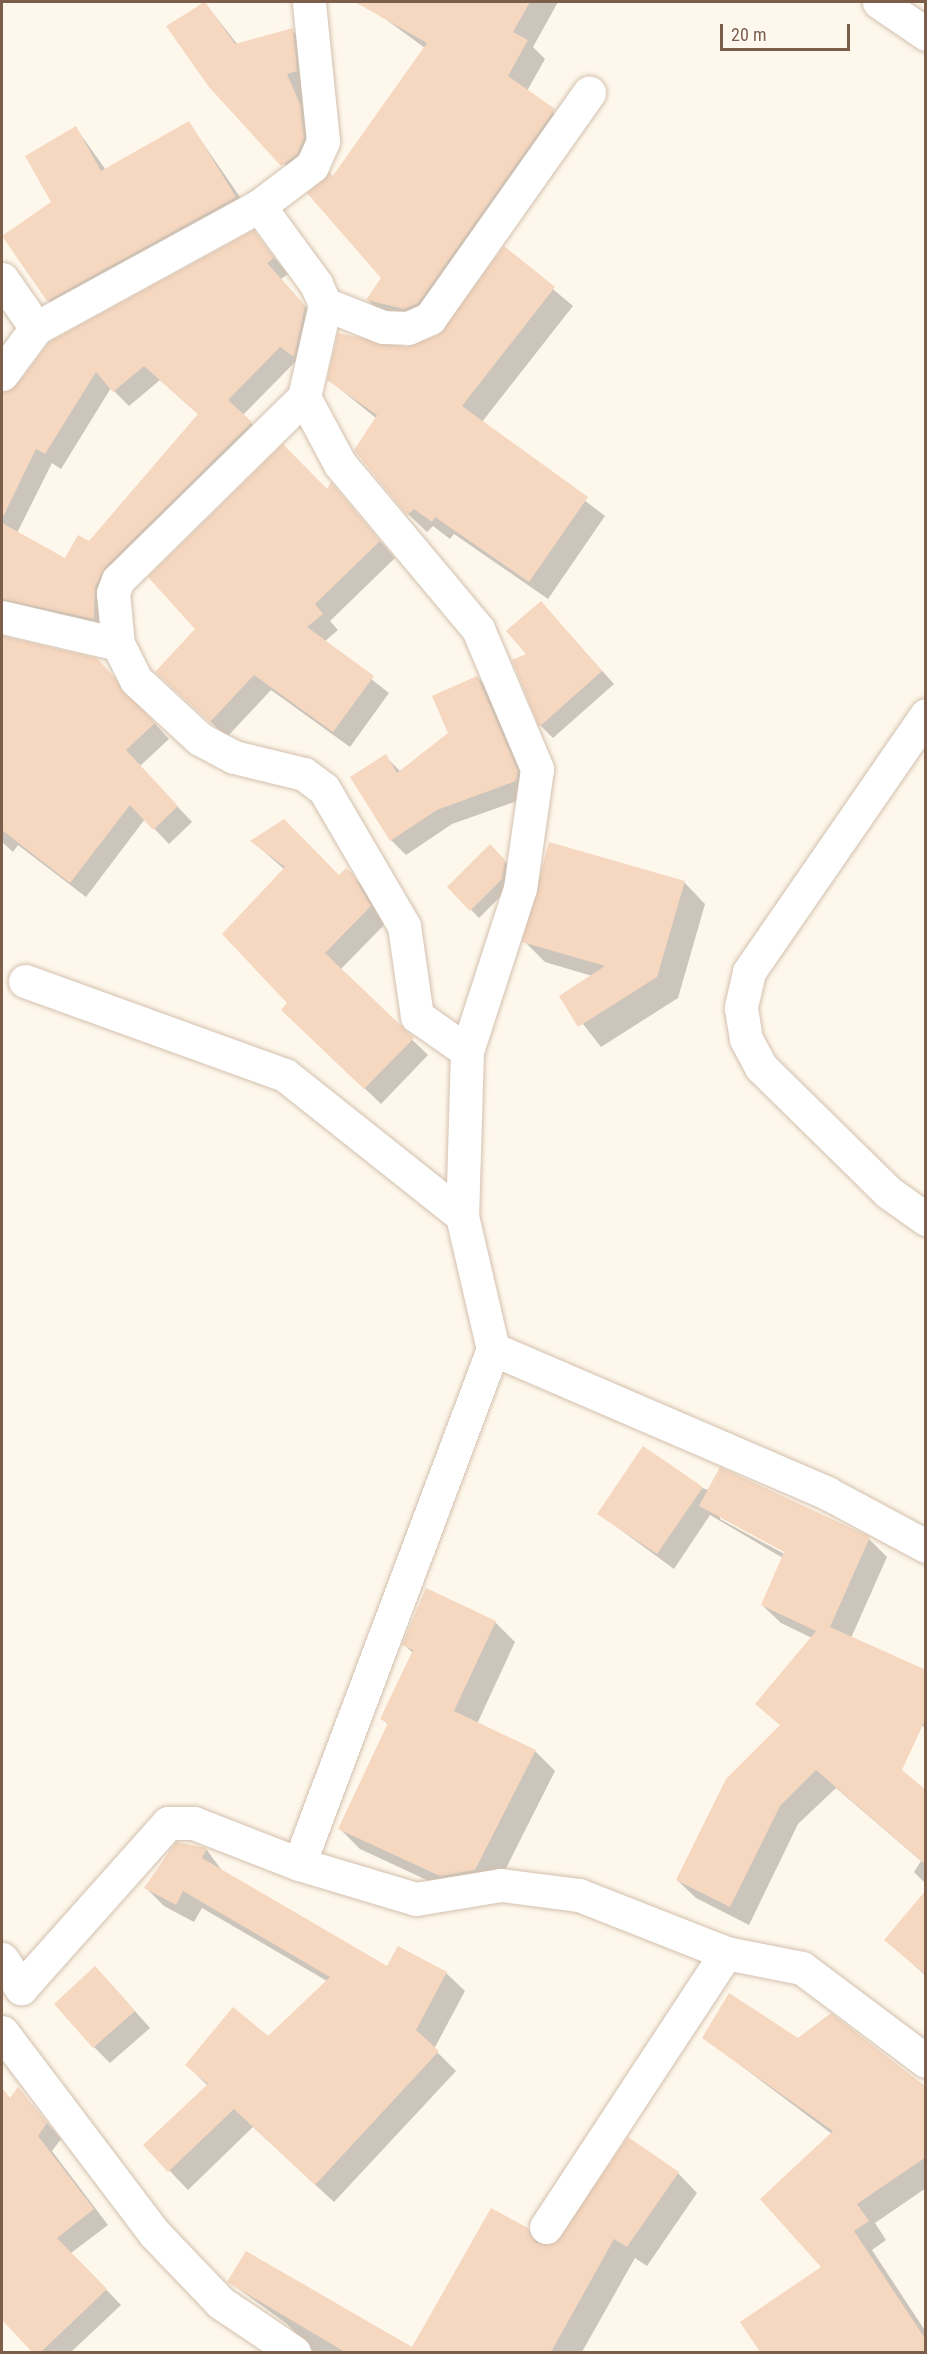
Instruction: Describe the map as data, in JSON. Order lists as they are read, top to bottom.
{
  "scale_bar": "20 m"
}
